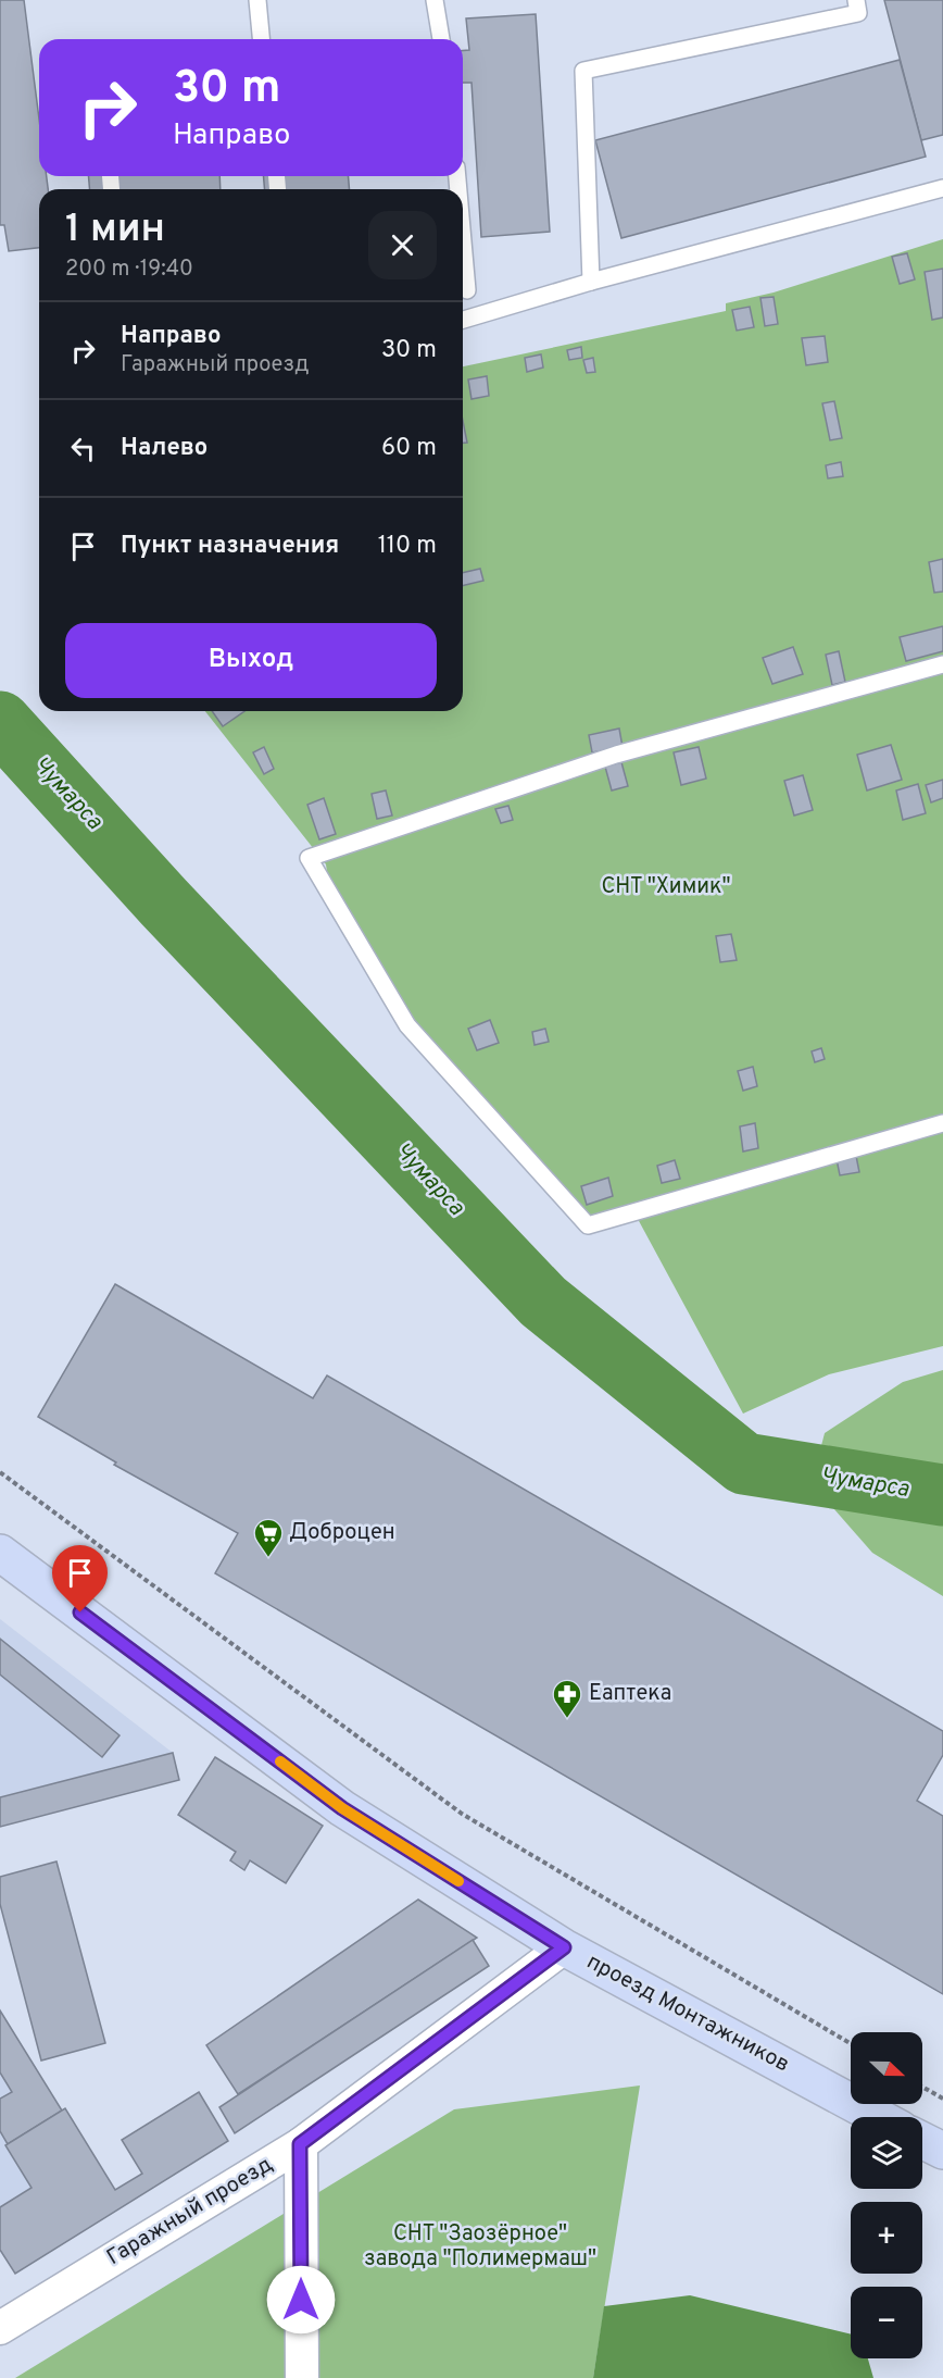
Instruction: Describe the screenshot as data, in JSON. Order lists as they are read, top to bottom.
{
  "streets": {
    "main road": ["проезд Монтажников"],
    "street": ["Гаражный проезд"]
  },
  "crossings": [
    ["проезд Монтажников", "Гаражный проезд"]
  ],
  "water": ["Чумарса"],
  "parks": ["СНТ \"Химик\"", "СНТ \"Заозёрное\" завода \"Полимермаш\""],
  "places": {
    "supermarket": ["Доброцен"],
    "pharmacy": ["Еаптека"]
  },
  "north": "right",
  "page": {
    "turn": ["30 m", "Направо"],
    "heading": ["1 мин", "200 m · 19:40"],
    "list": [
      {
        "name": "Направо",
        "note": "Гаражный проезд",
        "value": "30 m"
      },
      {
        "name": "Налево",
        "value": "60 m"
      },
      {
        "name": "Пункт назначения",
        "value": "110 m"
      }
    ],
    "buttons": "Выход",
    "map_buttons": ["+", "−"]
  }
}
